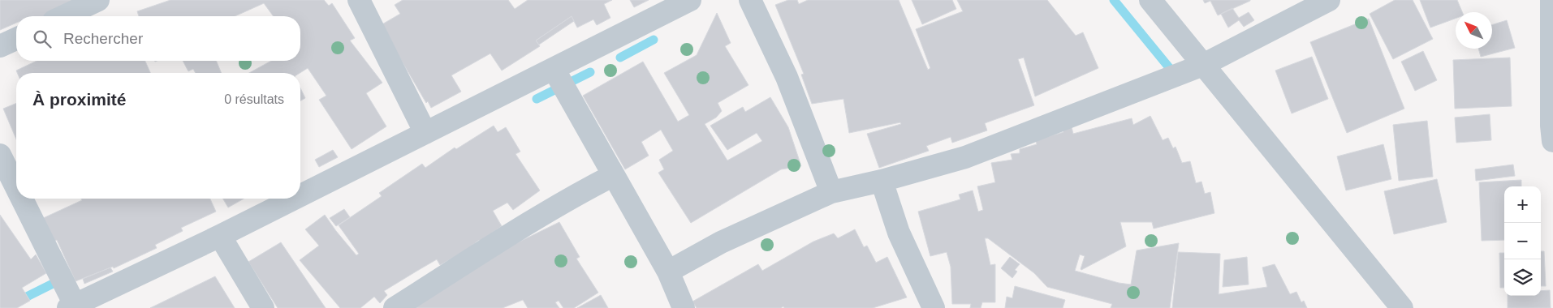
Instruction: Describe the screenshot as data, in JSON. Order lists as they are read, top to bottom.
{
  "north": "top left",
  "page": {
    "search": "Rechercher",
    "heading": ["À proximité", "0 résultats"],
    "map_buttons": ["+", "−"]
  }
}
